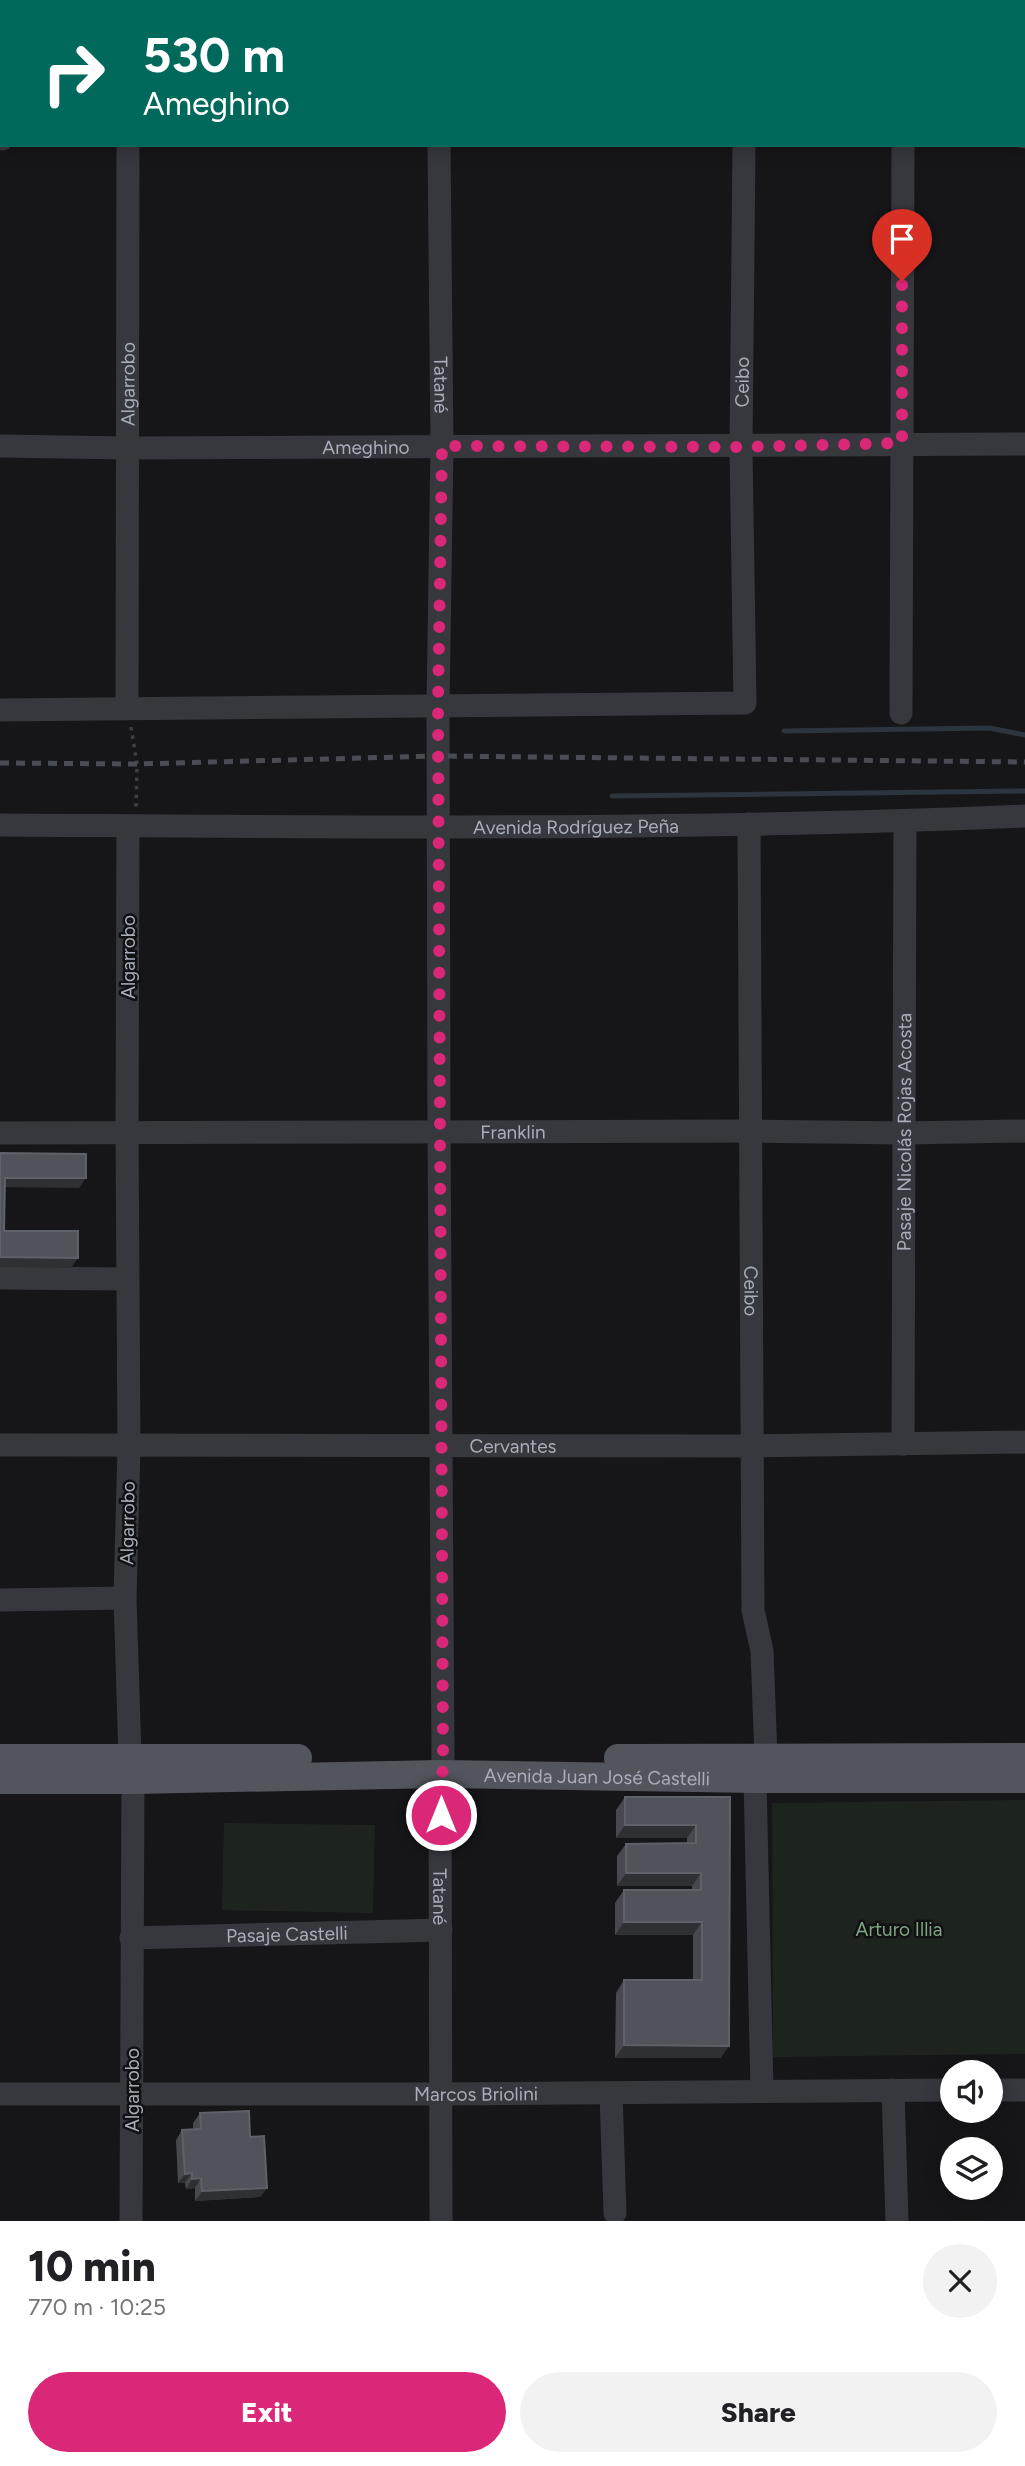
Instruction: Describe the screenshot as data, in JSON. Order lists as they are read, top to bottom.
{
  "streets": {
    "main road": ["Avenida Juan José Castelli"],
    "street": [
      "Ceibo",
      "Algarrobo",
      "Tatané",
      "Ameghino",
      "Avenida Rodríguez Peña",
      "Franklin",
      "Pasaje Nicolás Rojas Acosta",
      "Cervantes",
      "Pasaje Castelli",
      "Marcos Briolini"
    ]
  },
  "crossings": [
    ["Ceibo", "Tatané"],
    ["Ceibo", "Ameghino"],
    ["Ceibo", "Avenida Rodríguez Peña"],
    ["Ceibo", "Franklin"],
    ["Ceibo", "Cervantes"],
    ["Ceibo", "Avenida Juan José Castelli"],
    ["Ceibo", "Marcos Briolini"],
    ["Algarrobo", "Ameghino"],
    ["Algarrobo", "Avenida Rodríguez Peña"],
    ["Algarrobo", "Franklin"],
    ["Algarrobo", "Cervantes"],
    ["Algarrobo", "Avenida Juan José Castelli"],
    ["Algarrobo", "Pasaje Castelli"],
    ["Algarrobo", "Marcos Briolini"],
    ["Tatané", "Ameghino"],
    ["Tatané", "Avenida Rodríguez Peña"],
    ["Tatané", "Franklin"],
    ["Tatané", "Cervantes"],
    ["Tatané", "Avenida Juan José Castelli"],
    ["Tatané", "Pasaje Castelli"],
    ["Tatané", "Marcos Briolini"],
    ["Avenida Rodríguez Peña", "Pasaje Nicolás Rojas Acosta"],
    ["Franklin", "Pasaje Nicolás Rojas Acosta"],
    ["Pasaje Nicolás Rojas Acosta", "Cervantes"]
  ],
  "parks": ["Arturo Illia"],
  "page": {
    "turn": ["530 m", "Ameghino"],
    "heading": ["10 min", "770 m · 10:25"],
    "buttons": ["Exit", "Share"]
  }
}
